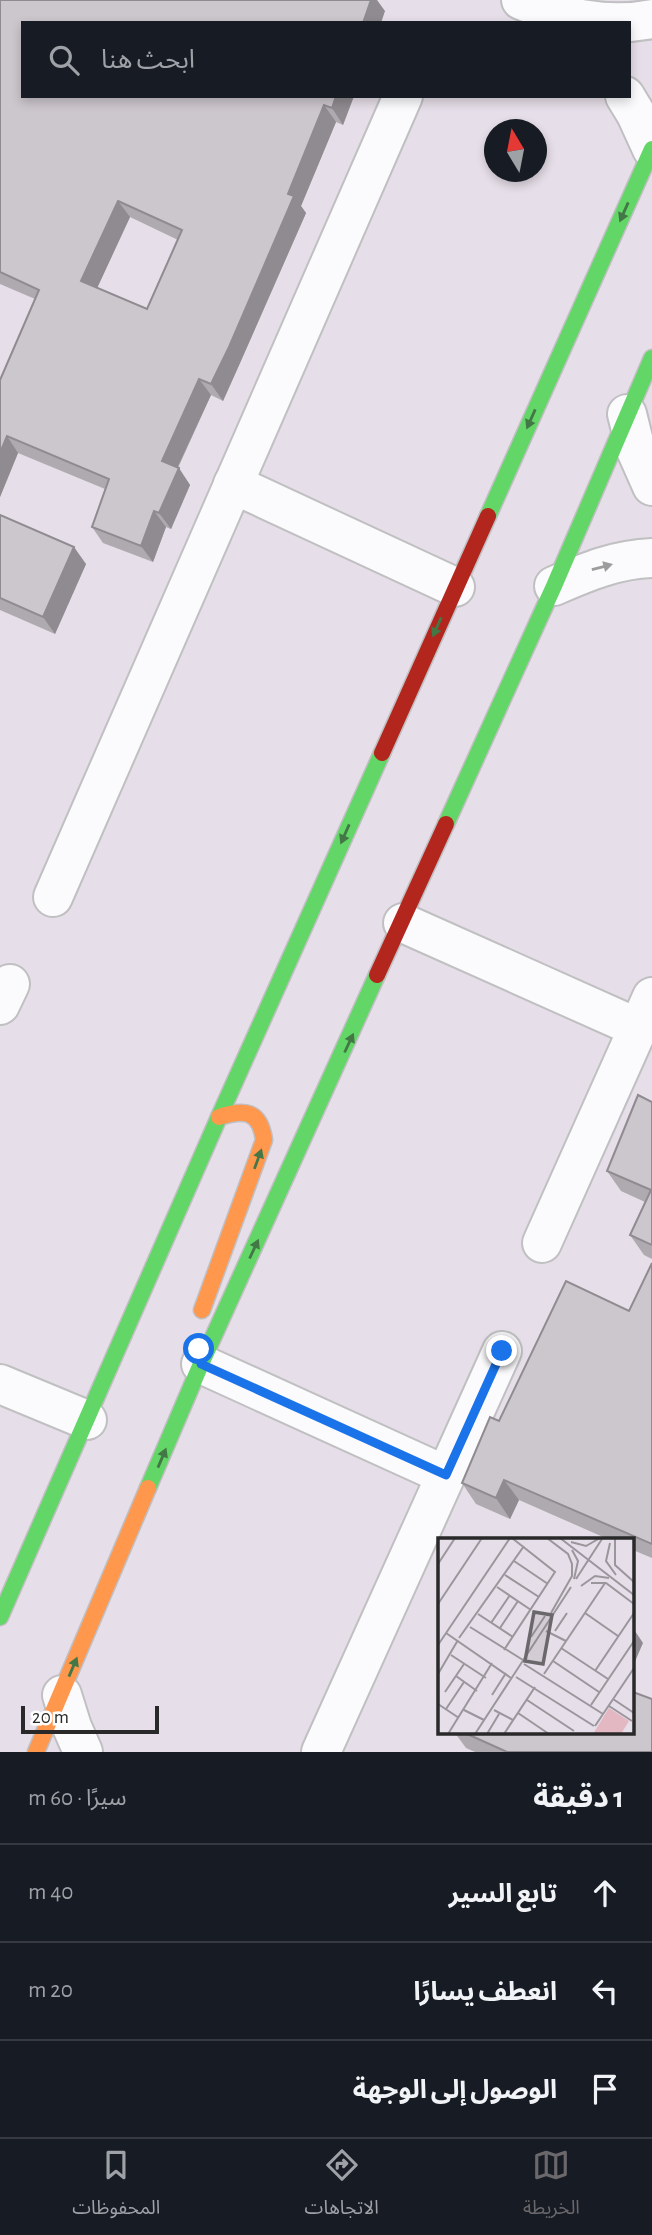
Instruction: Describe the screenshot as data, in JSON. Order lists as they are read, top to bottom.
{
  "scale_bar": "20 m",
  "north": "top",
  "page": {
    "search": "ابحث هنا",
    "scale": "20 m",
    "heading": ["1 دقيقة", "سيرًا · 60 m"],
    "list": [
      ["تابع السير", "40 m"],
      ["انعطف يسارًا", "20 m"],
      "الوصول إلى الوجهة"
    ],
    "nav": ["الخريطة", "الاتجاهات", "المحفوظات"]
  }
}
